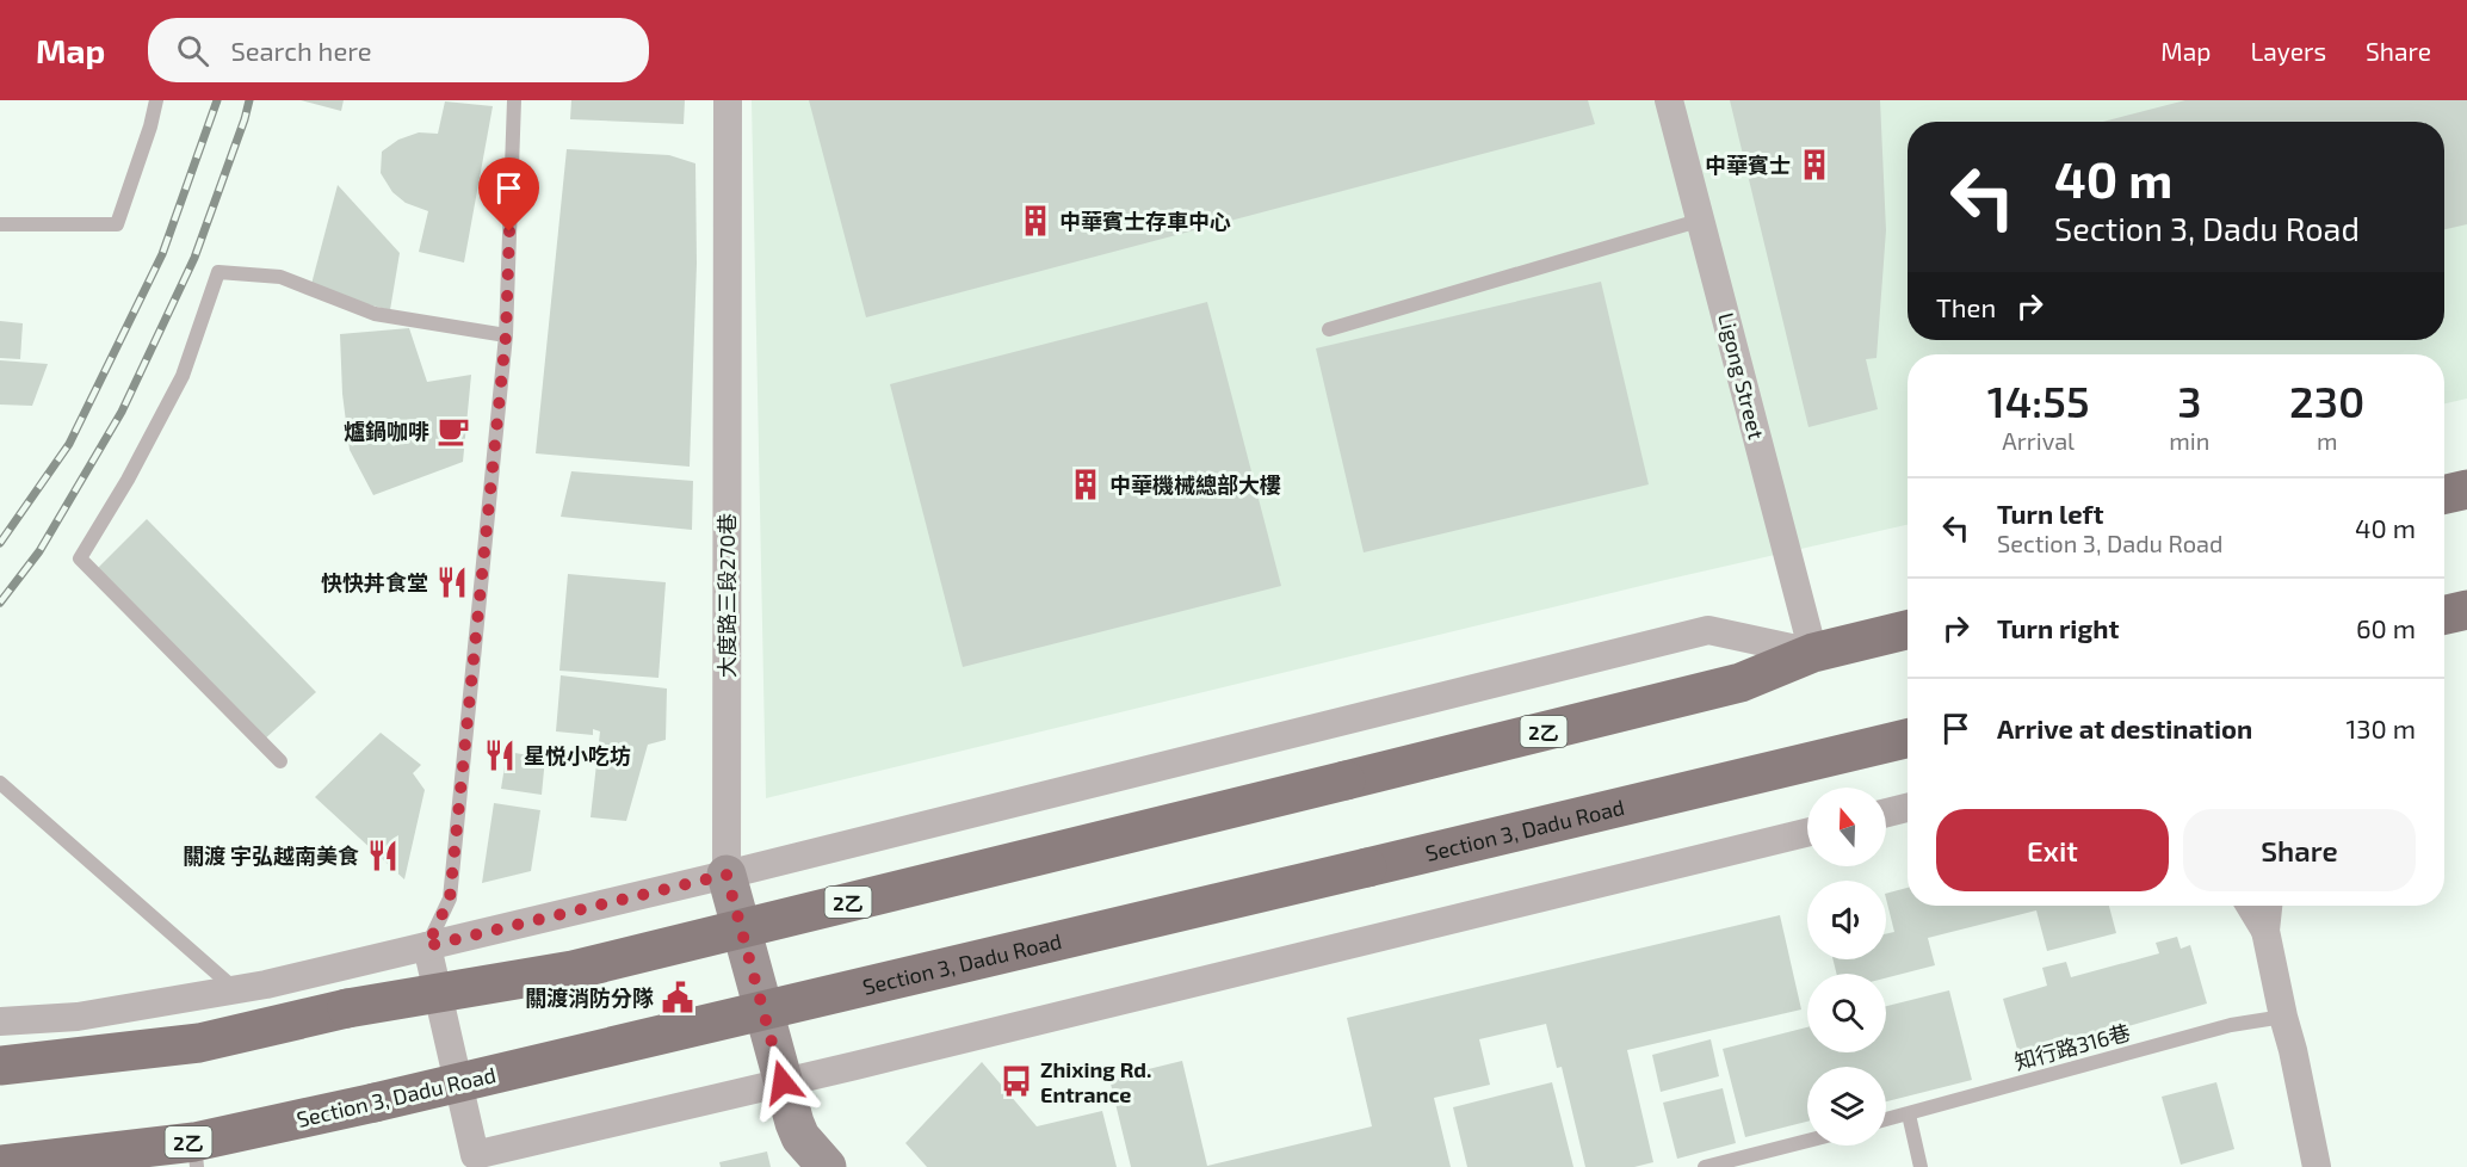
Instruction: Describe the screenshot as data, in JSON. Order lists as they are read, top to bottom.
{
  "streets": {
    "main road": ["2乙", "Section 3, Dadu Road"],
    "street": ["Ligong Street", "大度路三段270巷"],
    "lane": ["知行路316巷"]
  },
  "crossings": [
    ["Ligong Street", "2乙"]
  ],
  "places": {
    "building": ["中華賓士", "中華賓士存車中心", "中華機械總部大樓"],
    "cafe": ["爐鍋咖啡"],
    "restaurant": ["快快丼食堂", "星悦小吃坊", "關渡 宇弘越南美食"],
    "public building": ["關渡消防分隊"],
    "bus stop": ["Zhixing Rd. Entrance"]
  },
  "north": "top",
  "page": {
    "header": "Map",
    "search": "Search here",
    "nav": ["Map", "Layers", "Share"],
    "turn": ["40 m", "Section 3, Dadu Road"],
    "then": "Then",
    "eta": [
      "14:55",
      "Arrival",
      "3",
      "min",
      "230",
      "m"
    ],
    "list": [
      {
        "name": "Turn left",
        "note": "Section 3, Dadu Road",
        "value": "40 m"
      },
      {
        "name": "Turn right",
        "value": "60 m"
      },
      {
        "name": "Arrive at destination",
        "value": "130 m"
      }
    ],
    "buttons": ["Exit", "Share"]
  }
}
